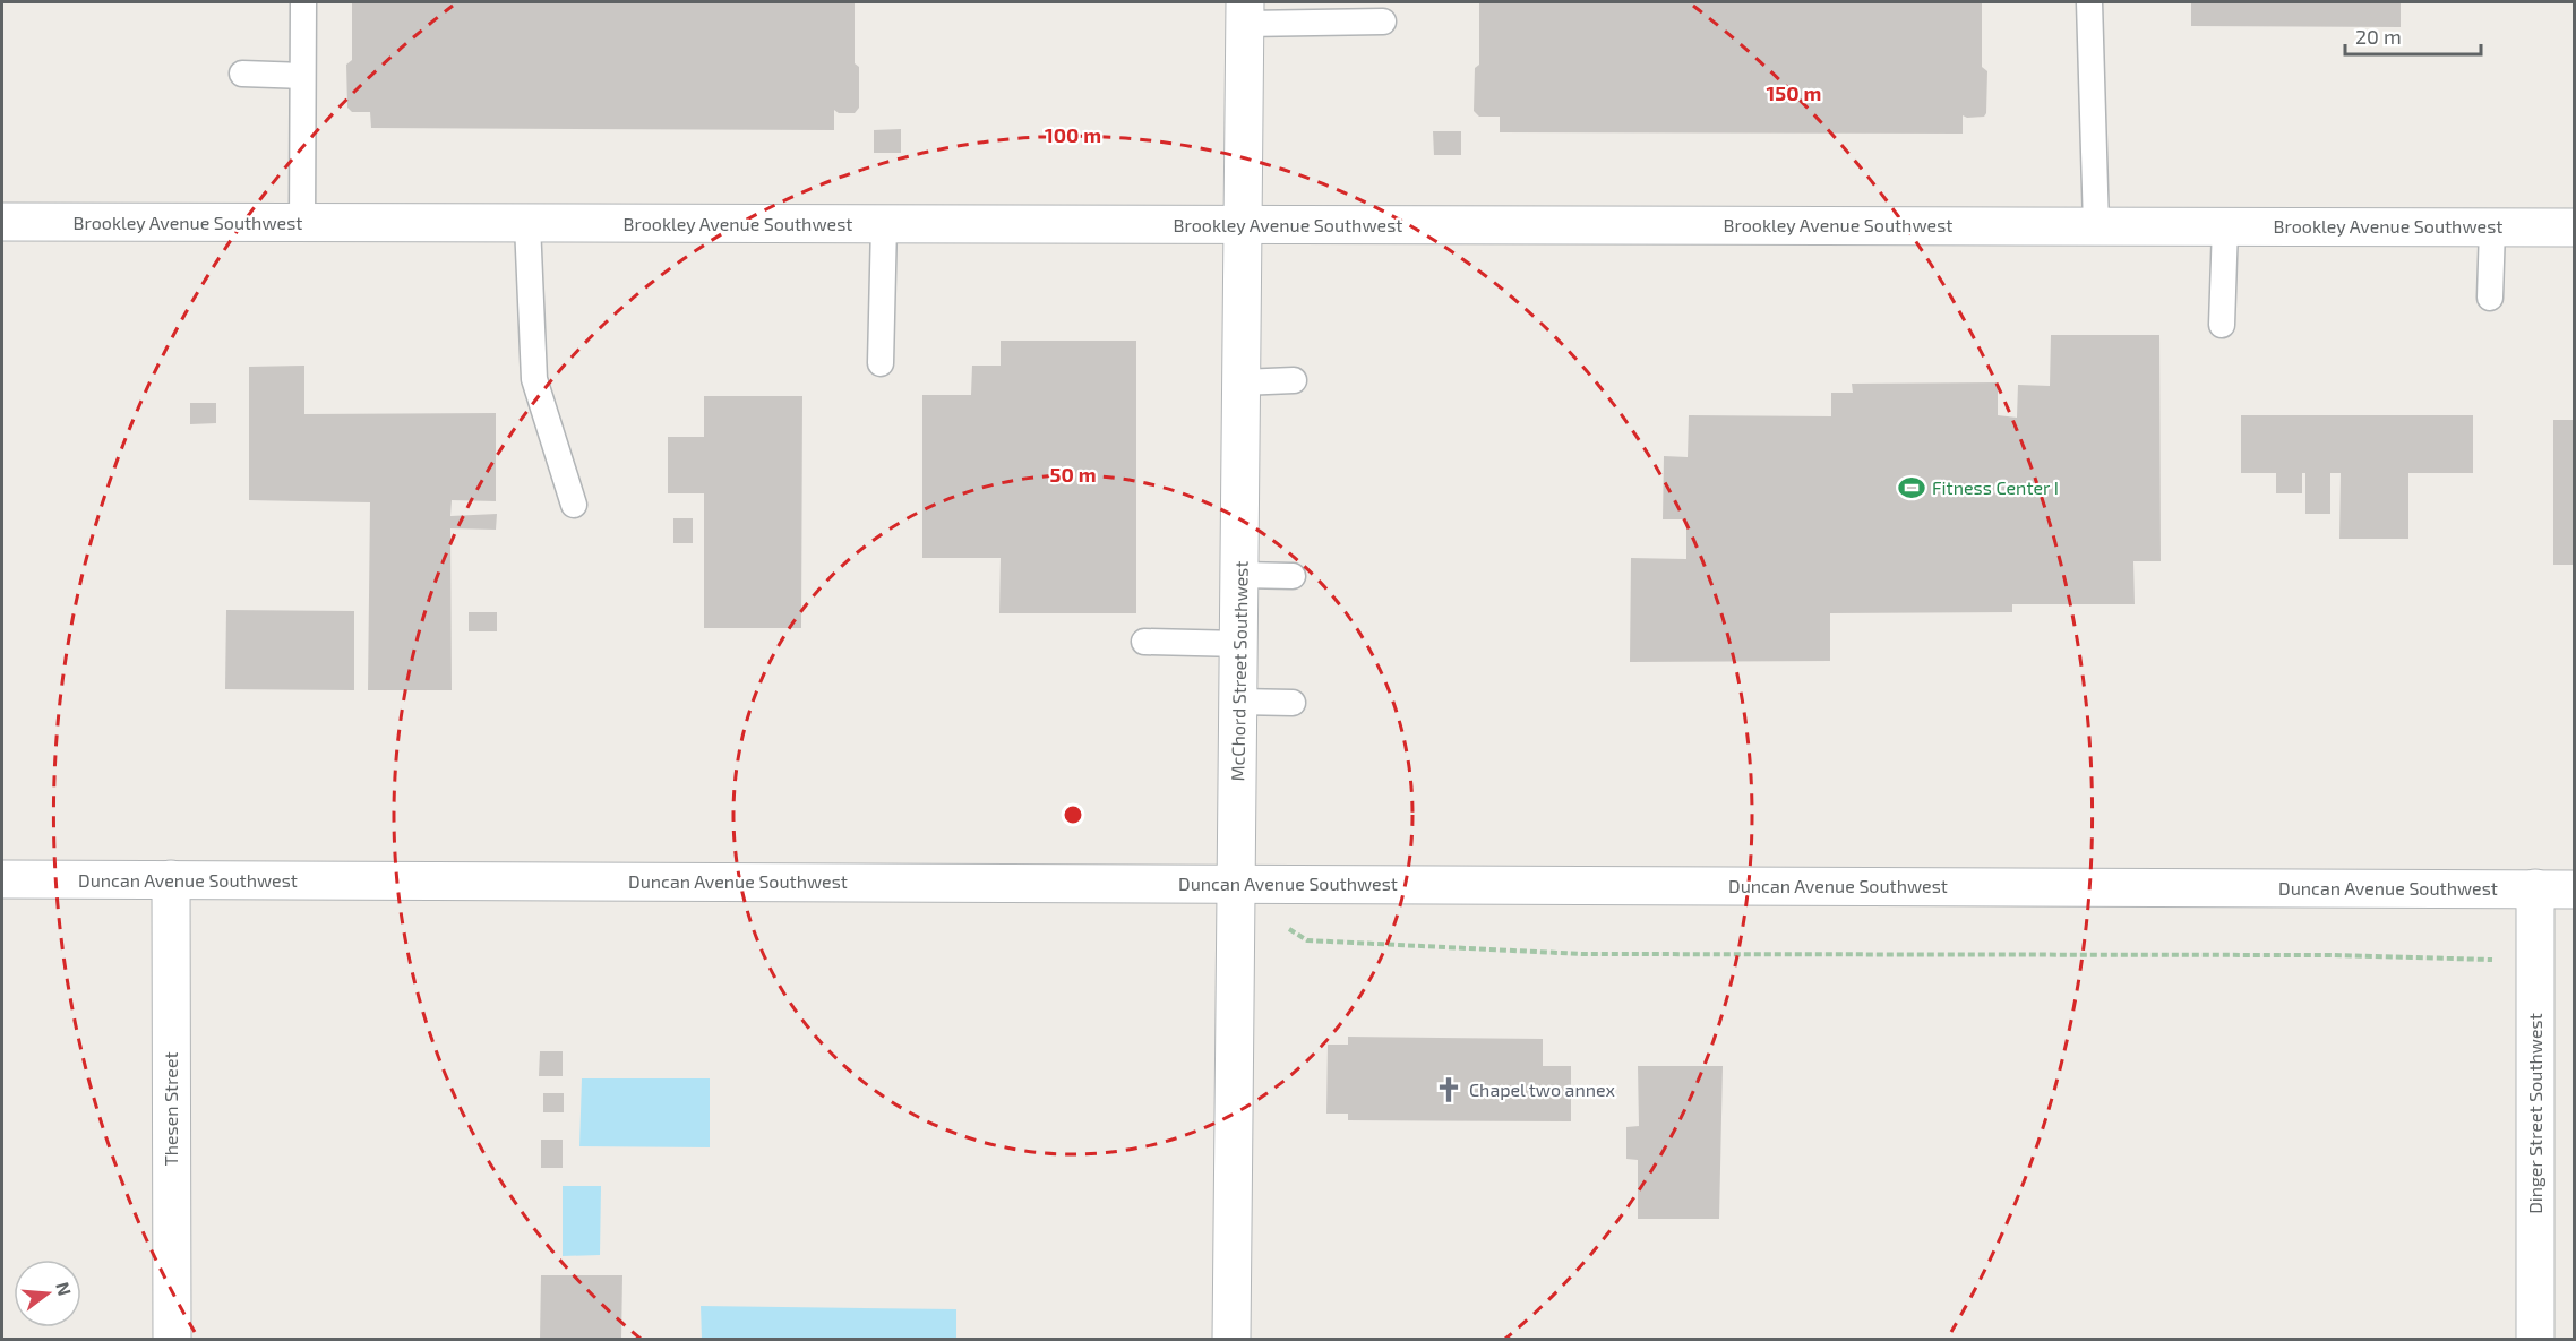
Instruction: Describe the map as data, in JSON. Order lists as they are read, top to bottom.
{
  "streets": {
    "street": [
      "Brookley Avenue Southwest",
      "McChord Street Southwest",
      "Duncan Avenue Southwest",
      "Thesen Street",
      "Dinger Street Southwest"
    ]
  },
  "crossings": [
    ["Brookley Avenue Southwest", "McChord Street Southwest"],
    ["McChord Street Southwest", "Duncan Avenue Southwest"],
    ["Duncan Avenue Southwest", "Thesen Street"],
    ["Duncan Avenue Southwest", "Dinger Street Southwest"]
  ],
  "places": {
    "sports": ["Fitness Center I"],
    "church": ["Chapel two annex"]
  },
  "scale_bar": "20 m",
  "north": "right",
  "rings": ["150 m", "100 m", "50 m"]
}
